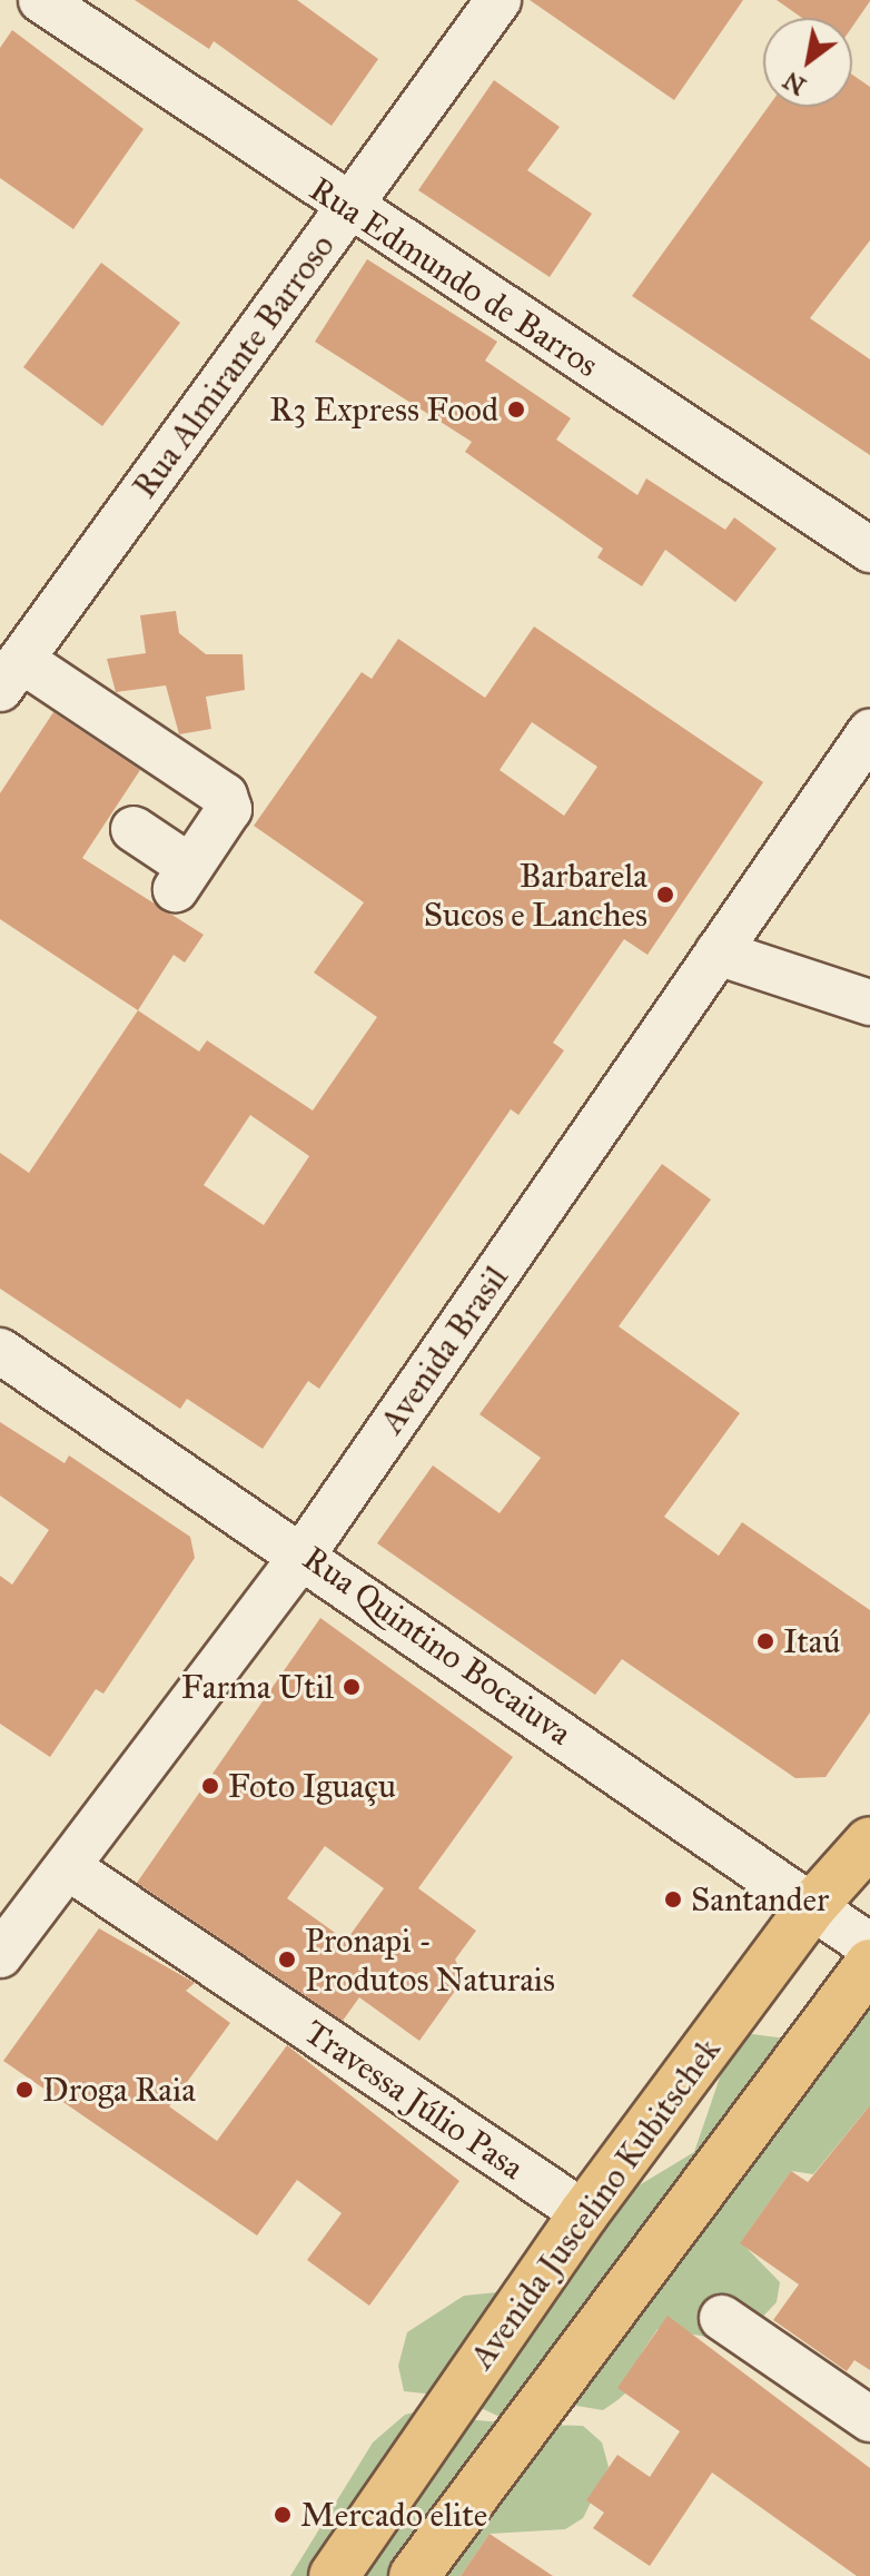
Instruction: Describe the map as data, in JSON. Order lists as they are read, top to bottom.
{
  "streets": {
    "main road": ["Avenida Juscelino Kubitschek"],
    "street": [
      "Rua Edmundo de Barros",
      "Rua Almirante Barroso",
      "Avenida Brasil",
      "Rua Quintino Bocaiuva",
      "Travessa Júlio Pasa"
    ]
  },
  "crossings": [
    ["Rua Edmundo de Barros", "Rua Almirante Barroso"],
    ["Avenida Brasil", "Rua Quintino Bocaiuva"],
    ["Avenida Brasil", "Travessa Júlio Pasa"],
    ["Rua Quintino Bocaiuva", "Avenida Juscelino Kubitschek"],
    ["Travessa Júlio Pasa", "Avenida Juscelino Kubitschek"]
  ],
  "places": [
    "R3 Express Food",
    "Barbarela Sucos e Lanches",
    "Itaú",
    "Farma Util",
    "Foto Iguaçu",
    "Santander",
    "Pronapi - Produtos Naturais",
    "Droga Raia",
    "Mercado elite"
  ],
  "north": "bottom left"
}
